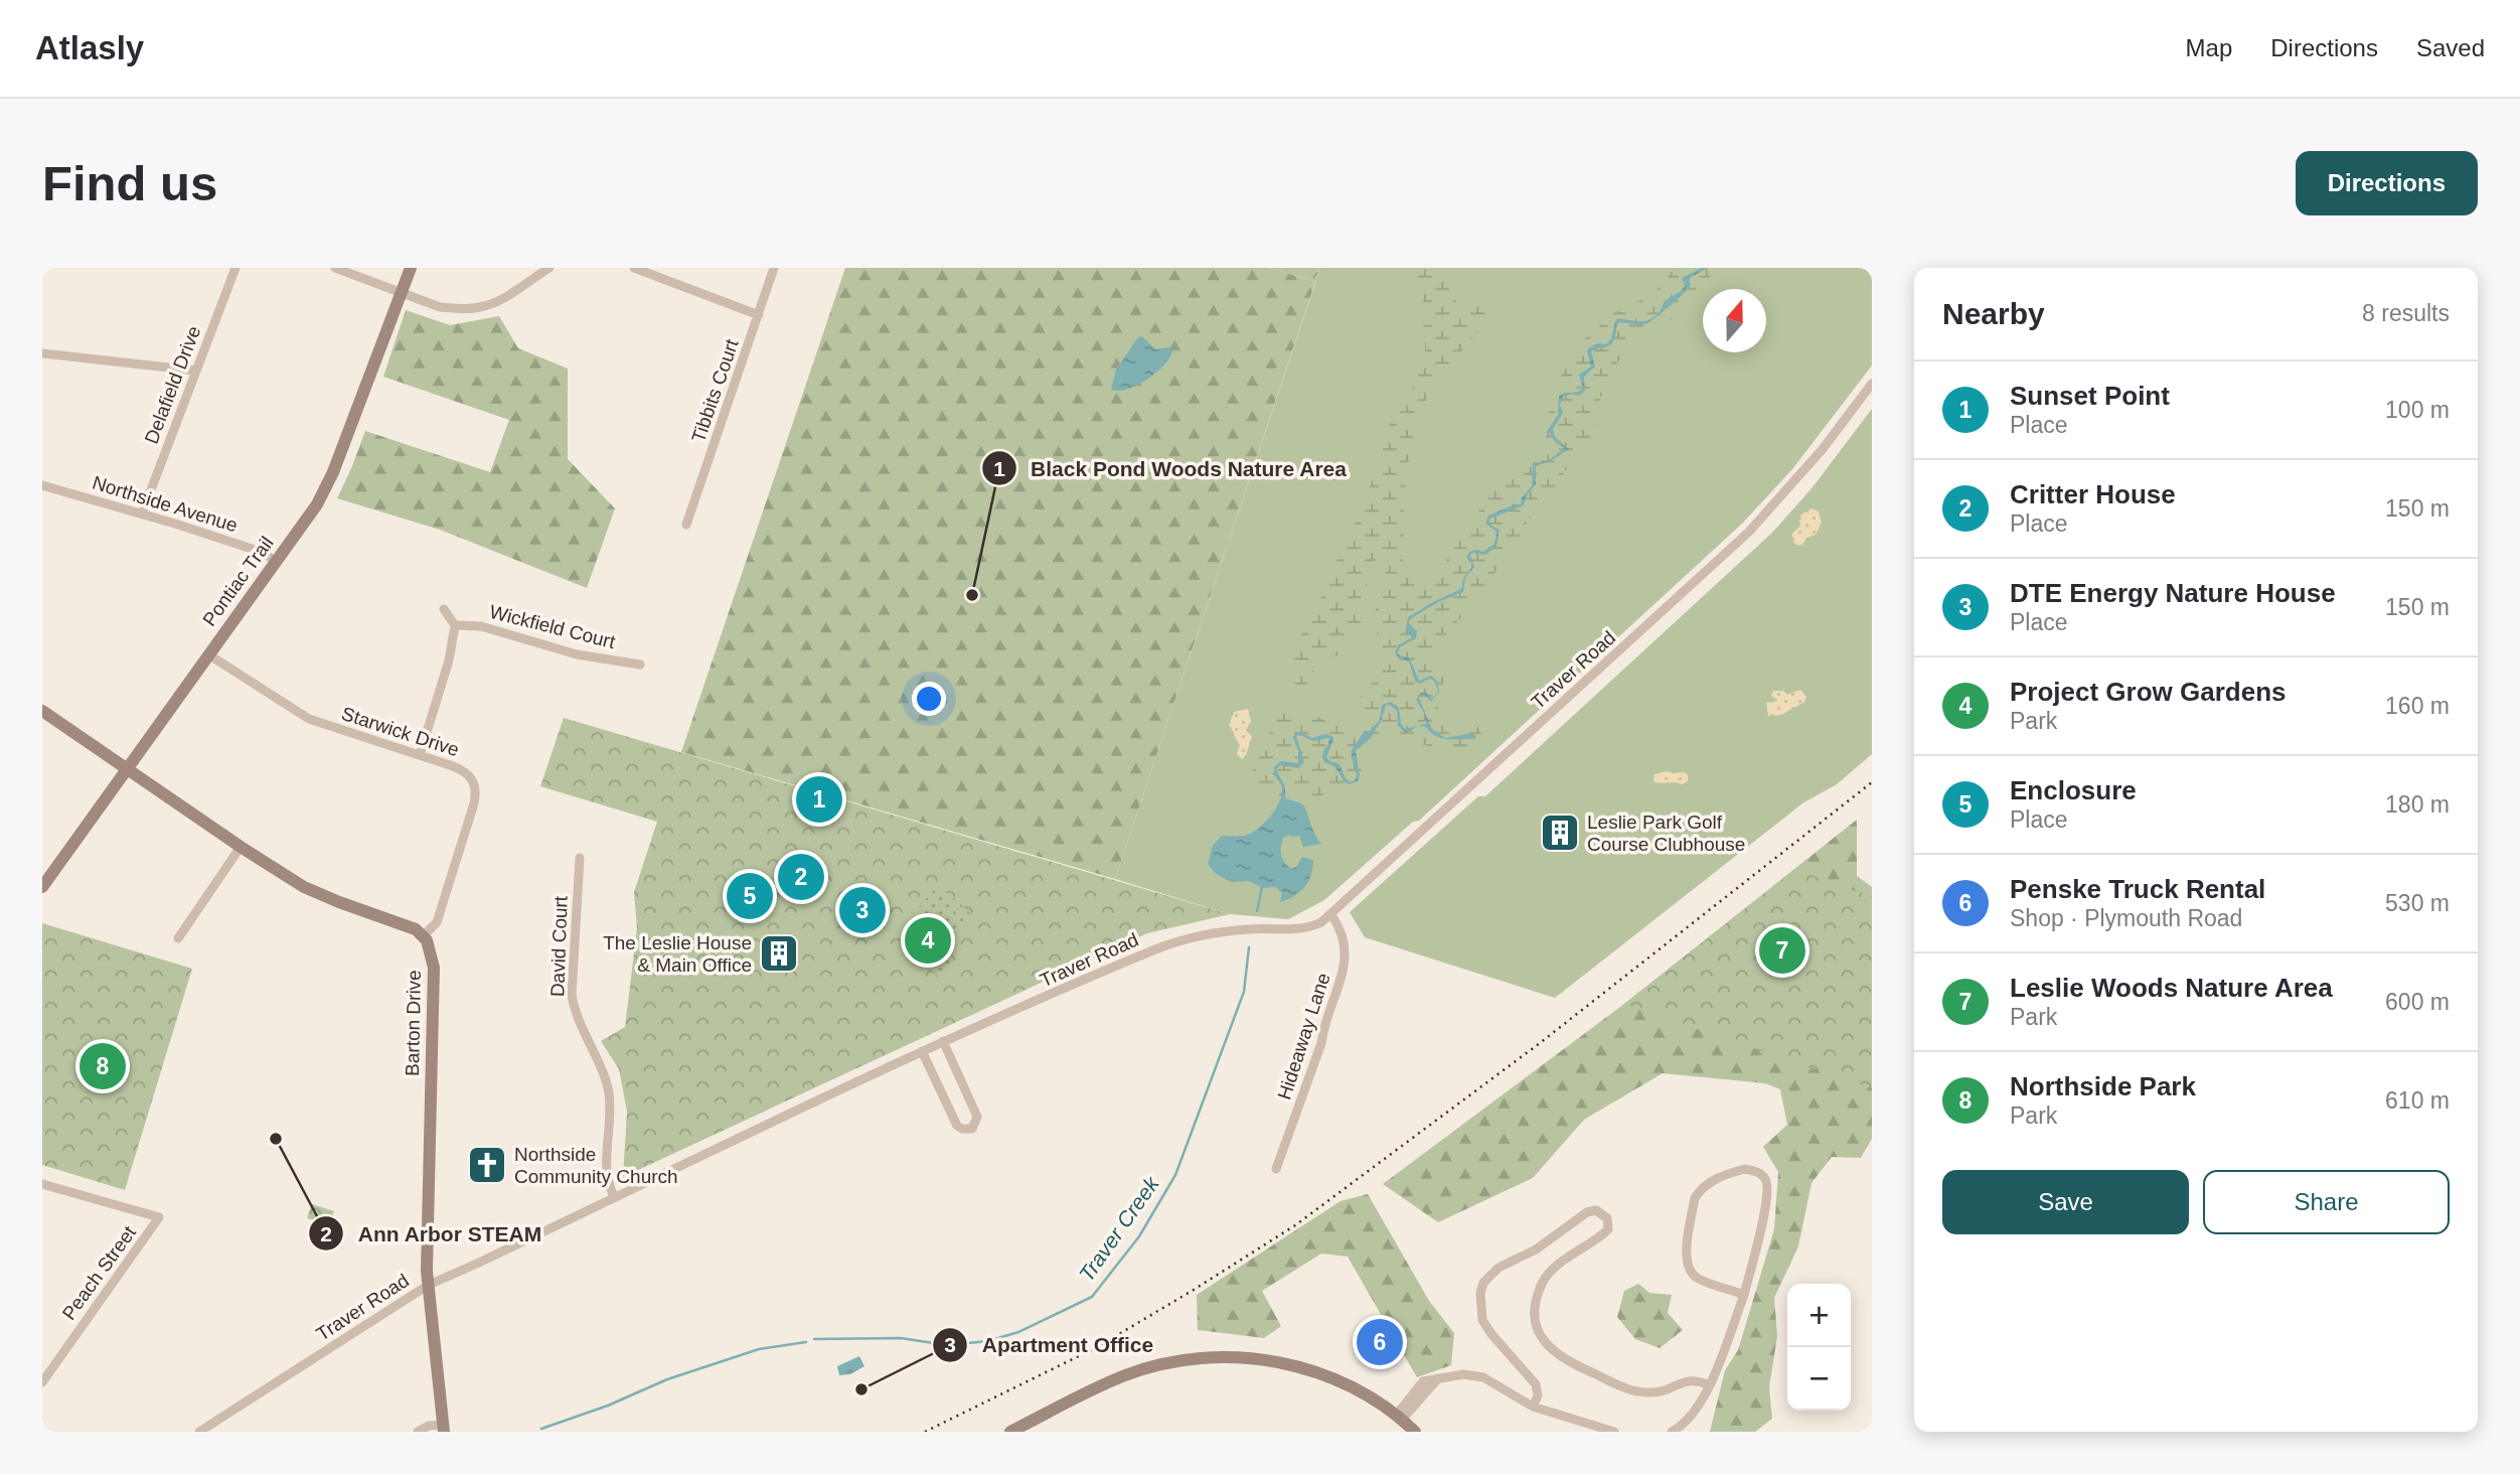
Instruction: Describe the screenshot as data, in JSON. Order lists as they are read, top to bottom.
{
  "streets": {
    "main road": ["Pontiac Trail", "Barton Drive"],
    "street": [
      "Delafield Drive",
      "Tibbits Court",
      "Northside Avenue",
      "Wickfield Court",
      "Traver Road",
      "Starwick Drive",
      "David Court",
      "Hideaway Lane",
      "Peach Street"
    ]
  },
  "crossings": [
    ["Delafield Drive", "Northside Avenue"],
    ["Northside Avenue", "Pontiac Trail"],
    ["Pontiac Trail", "Starwick Drive"],
    ["Traver Road", "David Court"],
    ["Traver Road", "Barton Drive"],
    ["Traver Road", "Hideaway Lane"],
    ["Starwick Drive", "Barton Drive"]
  ],
  "water": ["Traver Creek"],
  "places": {
    "other": ["Black Pond Woods Nature Area", "Ann Arbor STEAM", "Apartment Office"],
    "building": ["Leslie Park Golf Course Clubhouse", "The Leslie House & Main Office"],
    "church": ["Northside Community Church"]
  },
  "north": "top",
  "page": {
    "header": "Atlasly",
    "nav": ["Map", "Directions", "Saved"],
    "buttons": [
      "Directions",
      ["Save", "Share"]
    ],
    "title": "Find us",
    "heading": ["Nearby", "8 results"],
    "list": [
      {
        "mark": "1",
        "name": "Sunset Point",
        "note": "Place",
        "value": "100 m"
      },
      {
        "mark": "2",
        "name": "Critter House",
        "note": "Place",
        "value": "150 m"
      },
      {
        "mark": "3",
        "name": "DTE Energy Nature House",
        "note": "Place",
        "value": "150 m"
      },
      {
        "mark": "4",
        "name": "Project Grow Gardens",
        "note": "Park",
        "value": "160 m"
      },
      {
        "mark": "5",
        "name": "Enclosure",
        "note": "Place",
        "value": "180 m"
      },
      {
        "mark": "6",
        "name": "Penske Truck Rental",
        "note": "Shop · Plymouth Road",
        "value": "530 m"
      },
      {
        "mark": "7",
        "name": "Leslie Woods Nature Area",
        "note": "Park",
        "value": "600 m"
      },
      {
        "mark": "8",
        "name": "Northside Park",
        "note": "Park",
        "value": "610 m"
      }
    ],
    "pins": [
      "1",
      "2",
      "5",
      "3",
      "4",
      "7",
      "8",
      "6"
    ],
    "map_buttons": ["+", "−"]
  }
}
